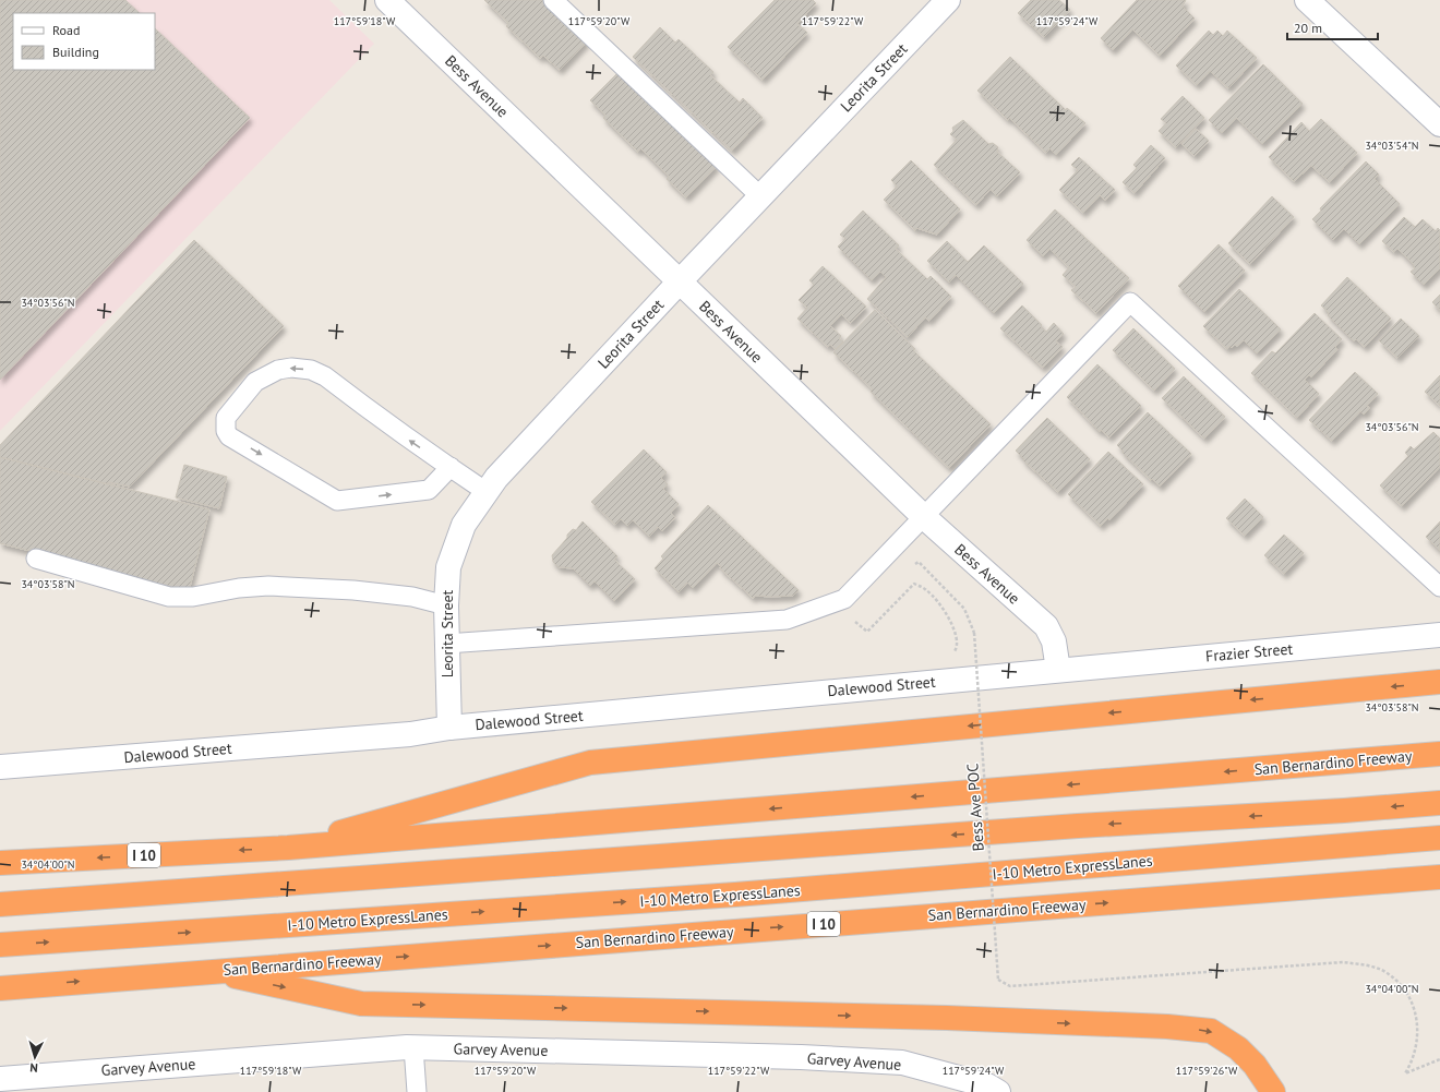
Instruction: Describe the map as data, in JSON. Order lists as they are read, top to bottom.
{
  "streets": {
    "highway": ["San Bernardino Freeway", "I 10", "I-10 Metro ExpressLanes"],
    "street": [
      "Leorita Street",
      "Bess Avenue",
      "Frazier Street",
      "Dalewood Street",
      "Garvey Avenue"
    ],
    "path": ["Bess Ave POC"]
  },
  "crossings": [
    ["Leorita Street", "Bess Avenue"],
    ["Leorita Street", "Dalewood Street"],
    ["Bess Avenue", "Frazier Street"],
    ["Bess Avenue", "Dalewood Street"],
    ["Frazier Street", "Dalewood Street"]
  ],
  "legend": ["Road", "Building"],
  "scale_bar": "20 m",
  "north": "bottom",
  "coordinates": [
    "117°59'18\"W",
    "117°59'20\"W",
    "117°59'22\"W",
    "117°59'24\"W",
    "34°03'54\"N",
    "34°03'56\"N",
    "34°03'58\"N",
    "34°04'00\"N",
    "117°59'26\"W"
  ]
}
